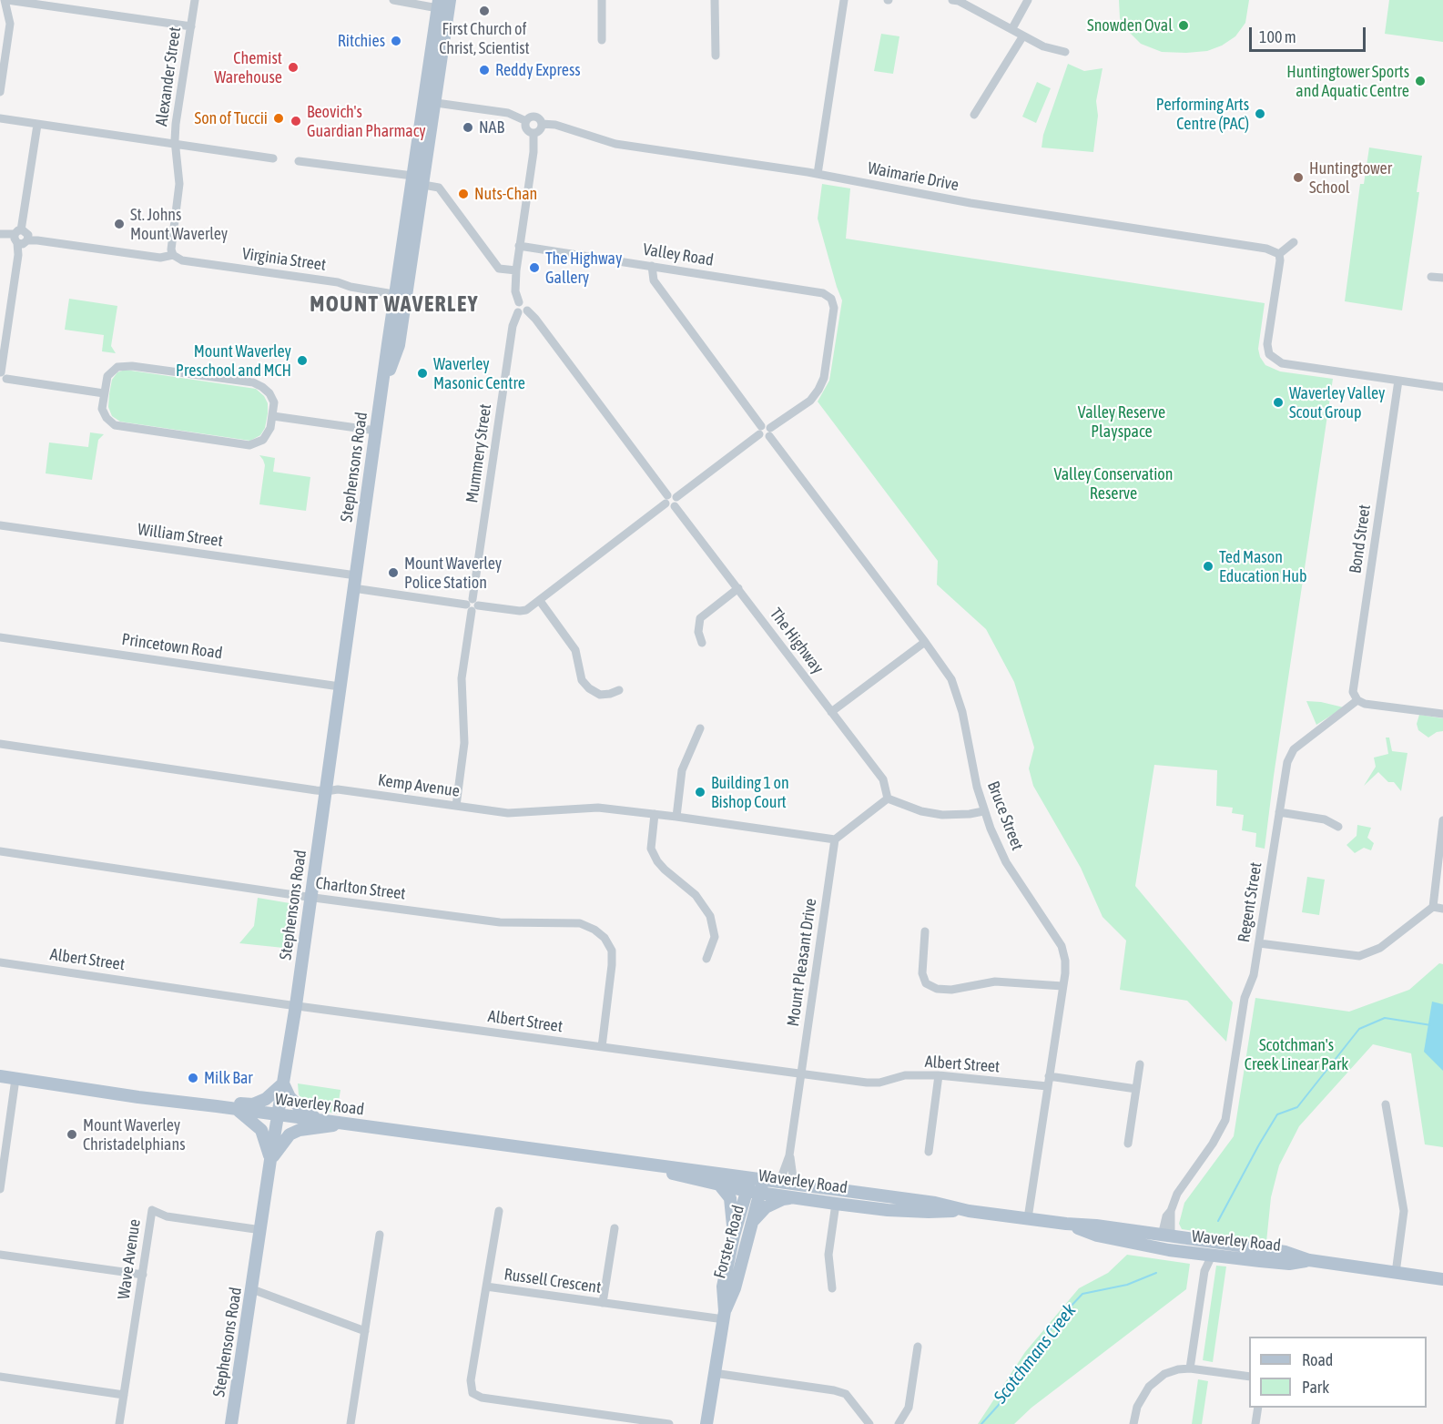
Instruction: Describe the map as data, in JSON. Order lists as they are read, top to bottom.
{
  "streets": {
    "main road": ["Stephensons Road", "Waverley Road", "Forster Road"],
    "street": [
      "Alexander Street",
      "Waimarie Drive",
      "Valley Road",
      "Virginia Street",
      "Mummery Street",
      "William Street",
      "Bond Street",
      "The Highway",
      "Princetown Road",
      "Kemp Avenue",
      "Bruce Street",
      "Charlton Street",
      "Regent Street",
      "Albert Street",
      "Mount Pleasant Drive",
      "Wave Avenue",
      "Russell Crescent"
    ]
  },
  "crossings": [
    ["Alexander Street", "Virginia Street"],
    ["Valley Road", "Bruce Street"],
    ["Virginia Street", "Stephensons Road"],
    ["Mummery Street", "The Highway"],
    ["Mummery Street", "Kemp Avenue"],
    ["Stephensons Road", "William Street"],
    ["Stephensons Road", "Princetown Road"],
    ["Stephensons Road", "Kemp Avenue"],
    ["Stephensons Road", "Charlton Street"],
    ["Stephensons Road", "Albert Street"],
    ["Stephensons Road", "Waverley Road"],
    ["Stephensons Road", "Wave Avenue"],
    ["Bond Street", "Regent Street"],
    ["Kemp Avenue", "Mount Pleasant Drive"],
    ["Bruce Street", "Albert Street"],
    ["Bruce Street", "Waverley Road"],
    ["Charlton Street", "Albert Street"],
    ["Regent Street", "Waverley Road"],
    ["Albert Street", "Mount Pleasant Drive"],
    ["Mount Pleasant Drive", "Waverley Road"],
    ["Mount Pleasant Drive", "Forster Road"],
    ["Waverley Road", "Forster Road"],
    ["Forster Road", "Russell Crescent"]
  ],
  "districts": ["MOUNT WAVERLEY"],
  "water": ["Scotchmans Creek"],
  "parks": ["Valley Reserve Playspace", "Valley Conservation Reserve", "Scotchman's Creek Linear Park"],
  "places": [
    "First Church of Christ, Scientist",
    "Snowden Oval",
    "Ritchies",
    "Chemist Warehouse",
    "Reddy Express",
    "Huntingtower Sports and Aquatic Centre",
    "Performing Arts Centre (PAC)",
    "Son of Tuccii",
    "Beovich's Guardian Pharmacy",
    "NAB",
    "Huntingtower School",
    "Nuts-Chan",
    "St. Johns Mount Waverley",
    "The Highway Gallery",
    "Mount Waverley Preschool and MCH",
    "Waverley Masonic Centre",
    "Waverley Valley Scout Group",
    "Ted Mason Education Hub",
    "Mount Waverley Police Station",
    "Building 1 on Bishop Court",
    "Milk Bar",
    "Mount Waverley Christadelphians"
  ],
  "legend": ["Road", "Park"],
  "scale_bar": "100 m"
}
